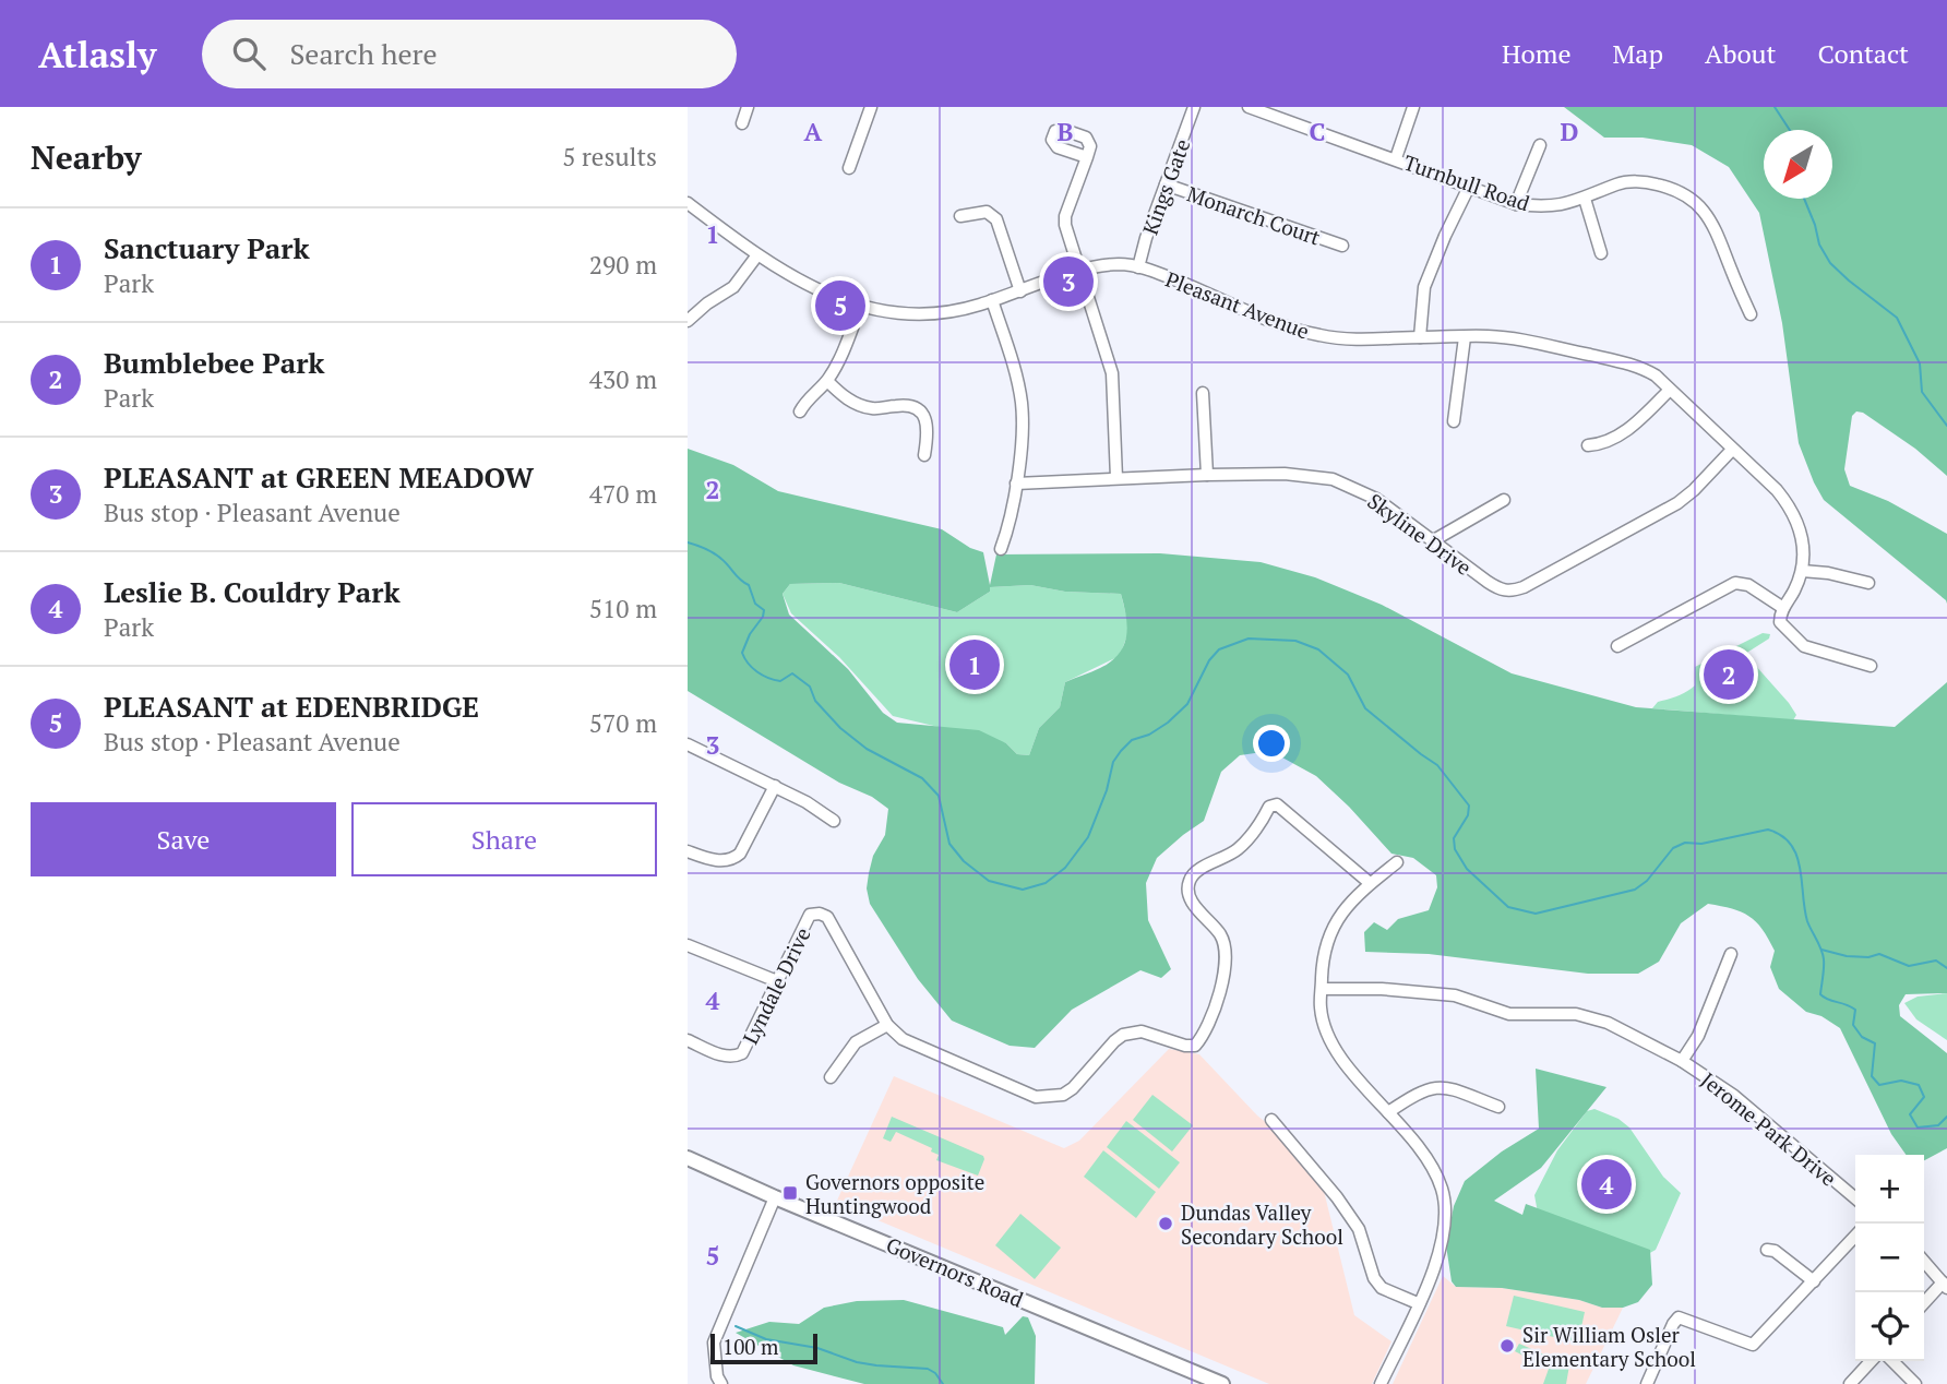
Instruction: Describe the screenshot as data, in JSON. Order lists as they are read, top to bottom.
{
  "streets": {
    "main road": ["Governors Road"],
    "street": [
      "Turnbull Road",
      "Kings Gate",
      "Monarch Court",
      "Pleasant Avenue",
      "Skyline Drive",
      "Lyndale Drive",
      "Jerome Park Drive"
    ]
  },
  "crossings": [
    ["Kings Gate", "Monarch Court"],
    ["Kings Gate", "Pleasant Avenue"],
    ["Pleasant Avenue", "Skyline Drive"]
  ],
  "places": {
    "transit": ["Governors opposite Huntingwood"],
    "other": ["Dundas Valley Secondary School", "Sir William Osler Elementary School"]
  },
  "scale_bar": "100 m",
  "north": "bottom left",
  "page": {
    "header": "Atlasly",
    "search": "Search here",
    "nav": [
      "Home",
      "Map",
      "About",
      "Contact"
    ],
    "heading": ["Nearby", "5 results"],
    "list": [
      {
        "mark": "1",
        "name": "Sanctuary Park",
        "note": "Park",
        "value": "290 m"
      },
      {
        "mark": "2",
        "name": "Bumblebee Park",
        "note": "Park",
        "value": "430 m"
      },
      {
        "mark": "3",
        "name": "PLEASANT at GREEN MEADOW",
        "note": "Bus stop · Pleasant Avenue",
        "value": "470 m"
      },
      {
        "mark": "4",
        "name": "Leslie B. Couldry Park",
        "note": "Park",
        "value": "510 m"
      },
      {
        "mark": "5",
        "name": "PLEASANT at EDENBRIDGE",
        "note": "Bus stop · Pleasant Avenue",
        "value": "570 m"
      }
    ],
    "pins": [
      "3",
      "5",
      "1",
      "2",
      "4"
    ],
    "buttons": ["Save", "Share"],
    "map_buttons": ["+", "−"],
    "scale": "100 m"
  },
  "grid": {
    "columns": [
      "A",
      "B",
      "C",
      "D"
    ],
    "rows": [
      "1",
      "2",
      "3",
      "4",
      "5"
    ]
  }
}
